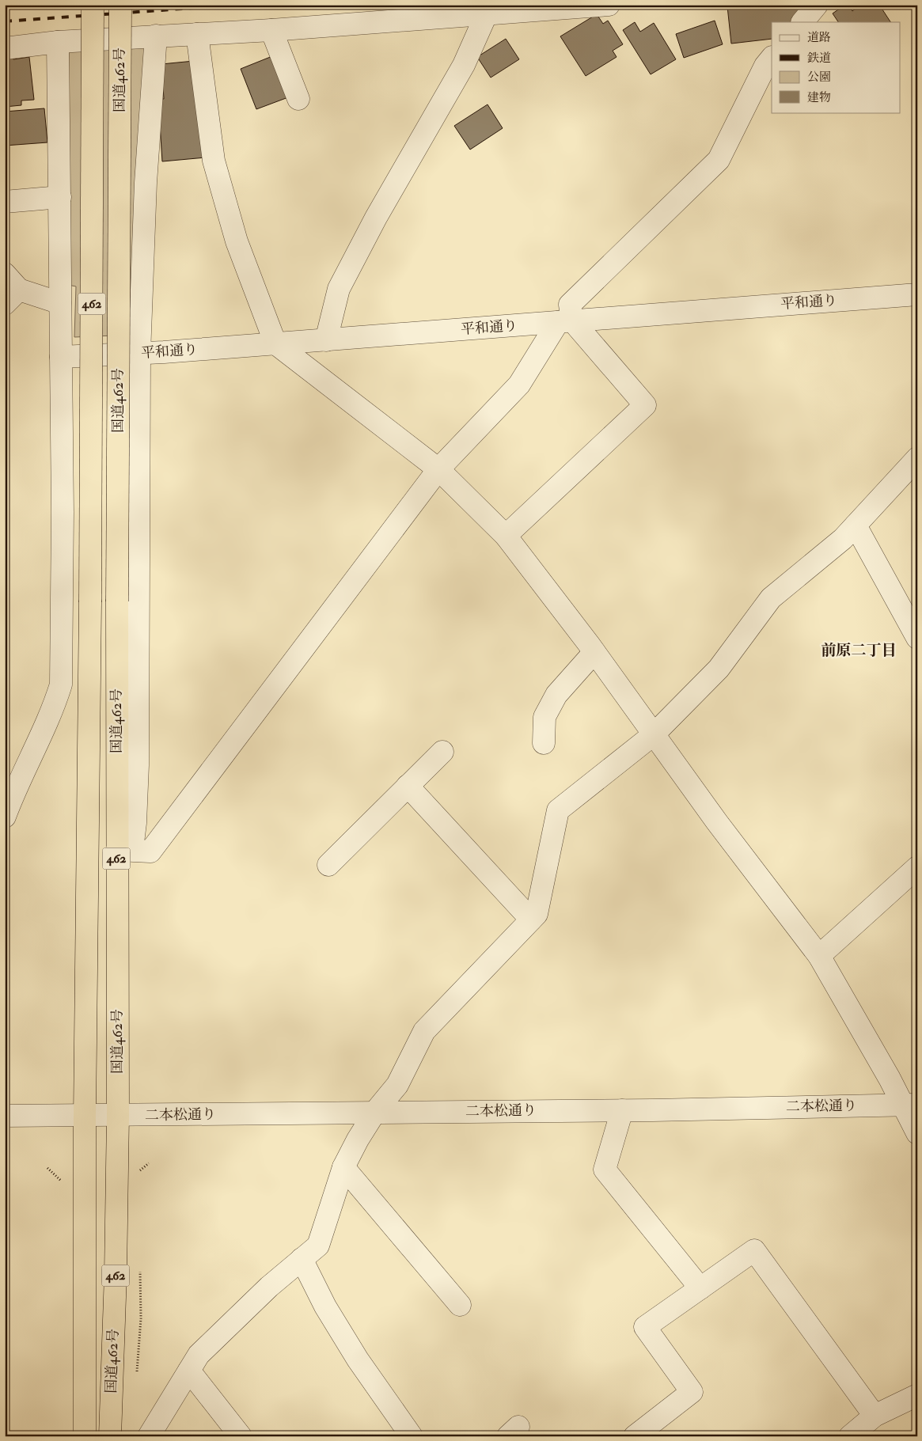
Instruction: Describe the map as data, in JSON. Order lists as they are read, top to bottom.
{
  "streets": {
    "highway": ["国道462号", "462"],
    "street": ["平和通り", "二本松通り"]
  },
  "crossings": [
    ["国道462号", "二本松通り"]
  ],
  "districts": ["前原二丁目"],
  "legend": [
    "道路",
    "鉄道",
    "公園",
    "建物"
  ]
}
